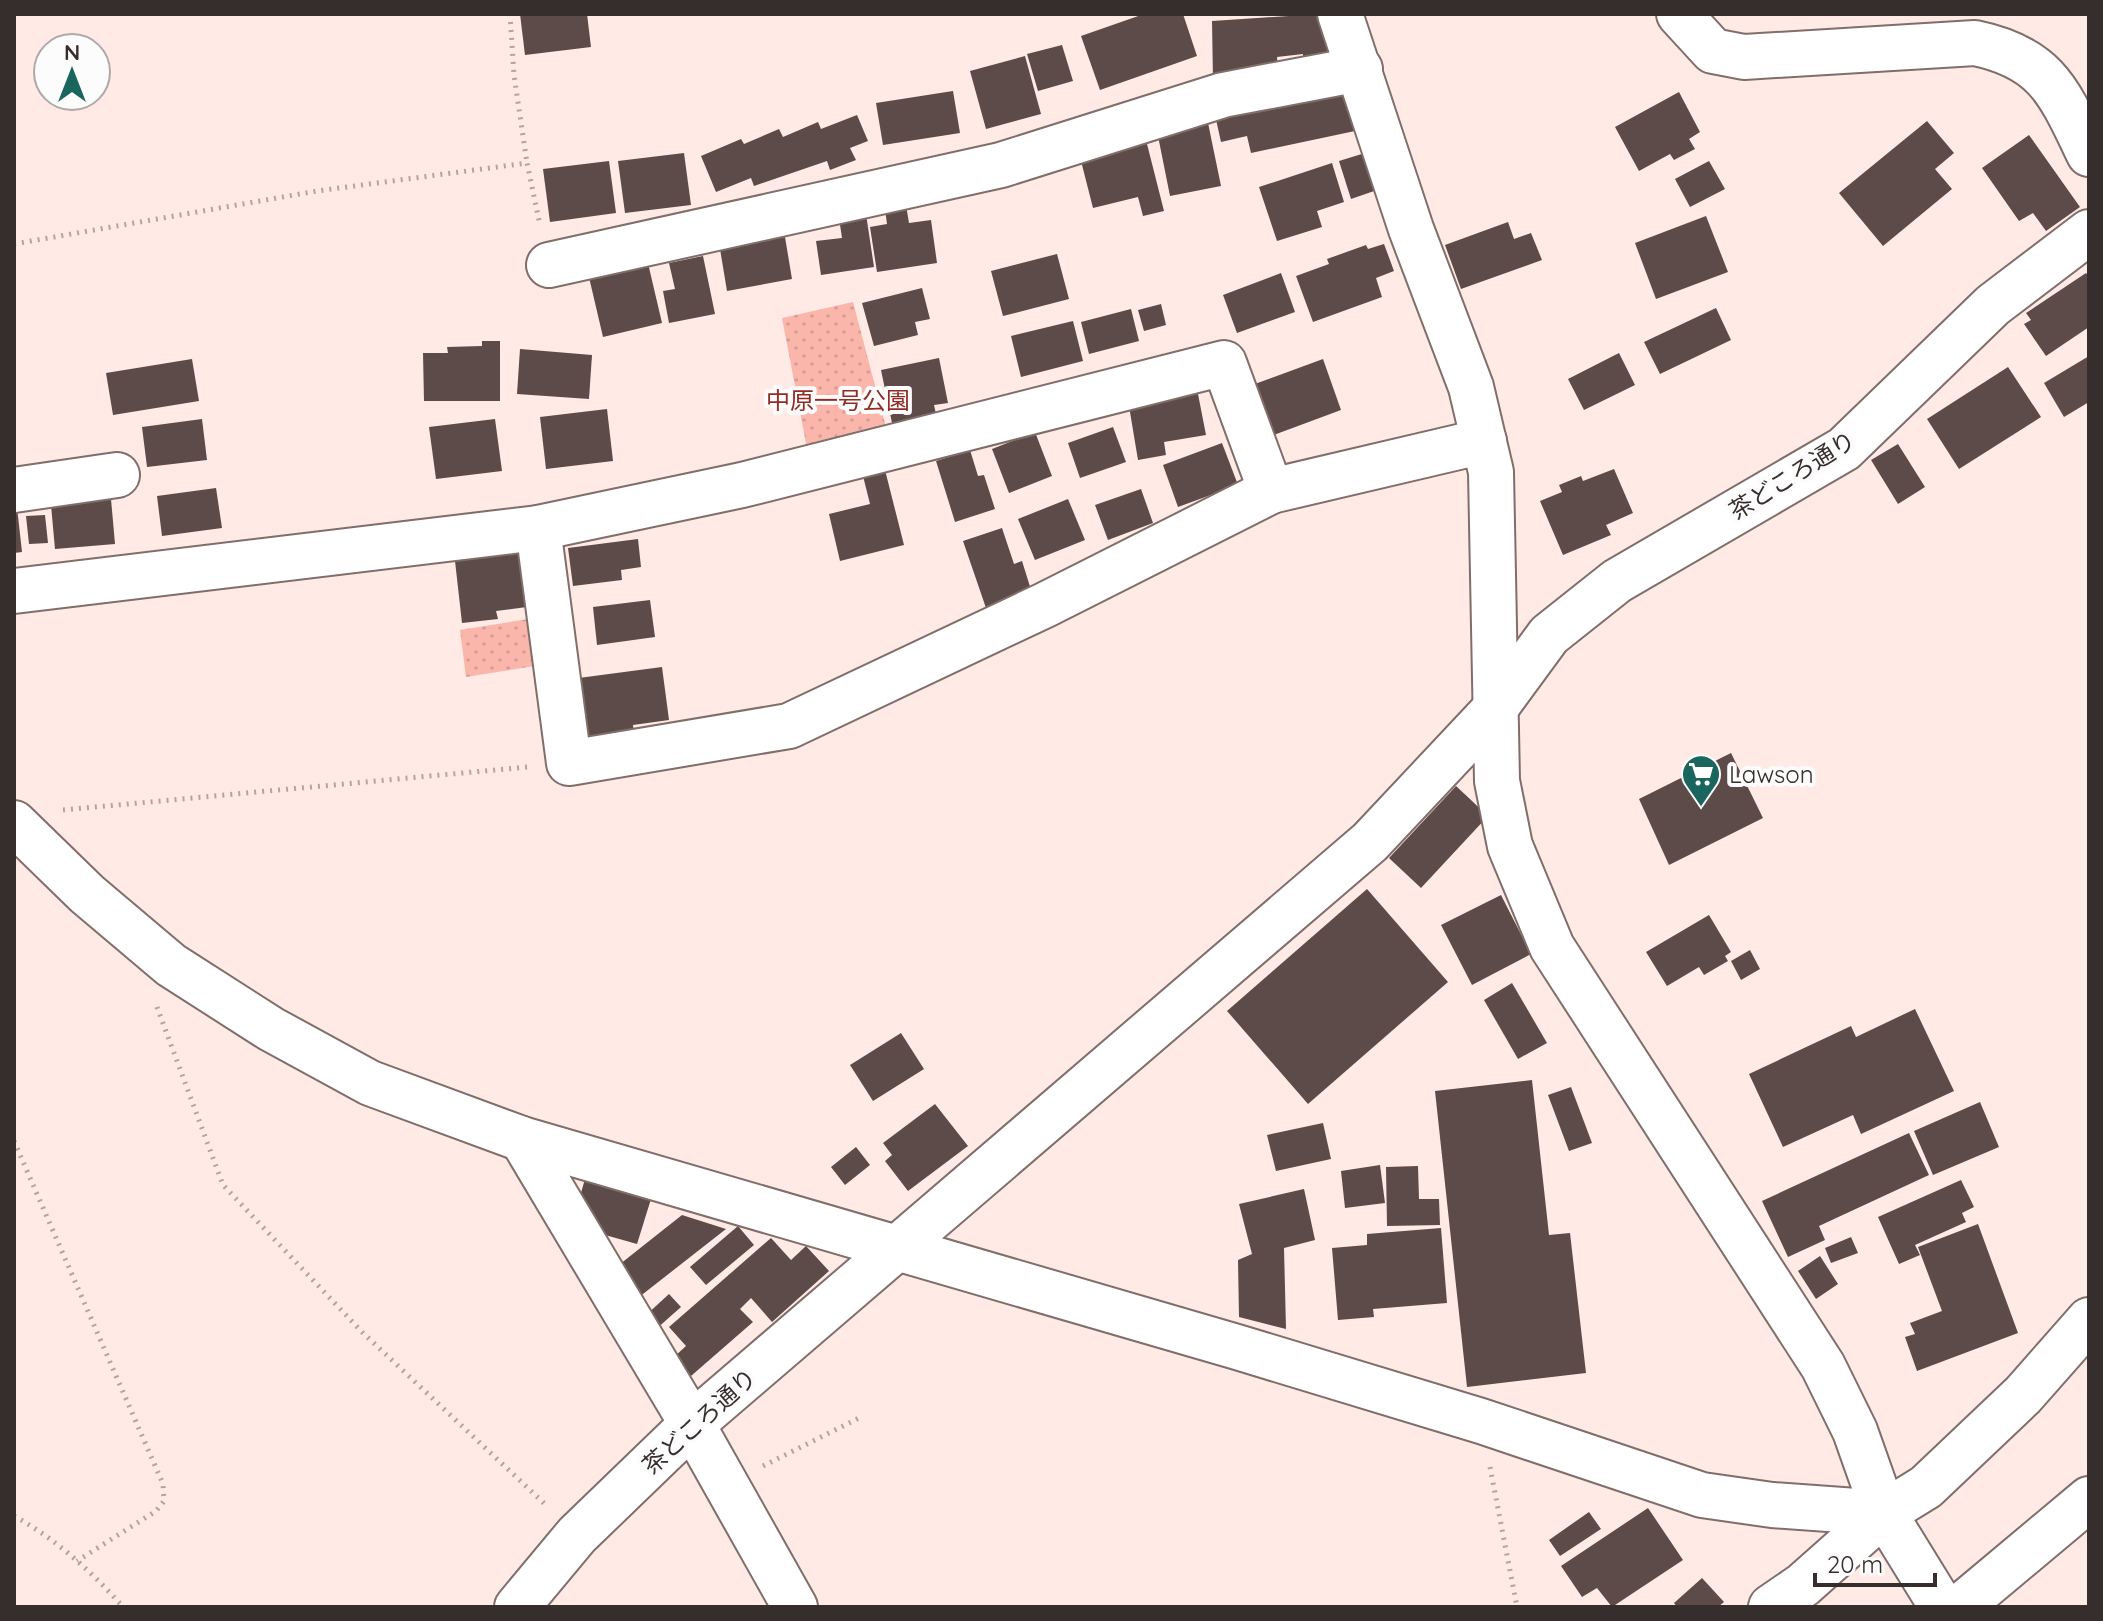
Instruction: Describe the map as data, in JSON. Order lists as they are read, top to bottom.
{
  "streets": {
    "main road": ["茶どころ通り"]
  },
  "parks": ["中原一号公園"],
  "places": {
    "supermarket": ["Lawson"]
  },
  "scale_bar": "20 m",
  "north": "top"
}
